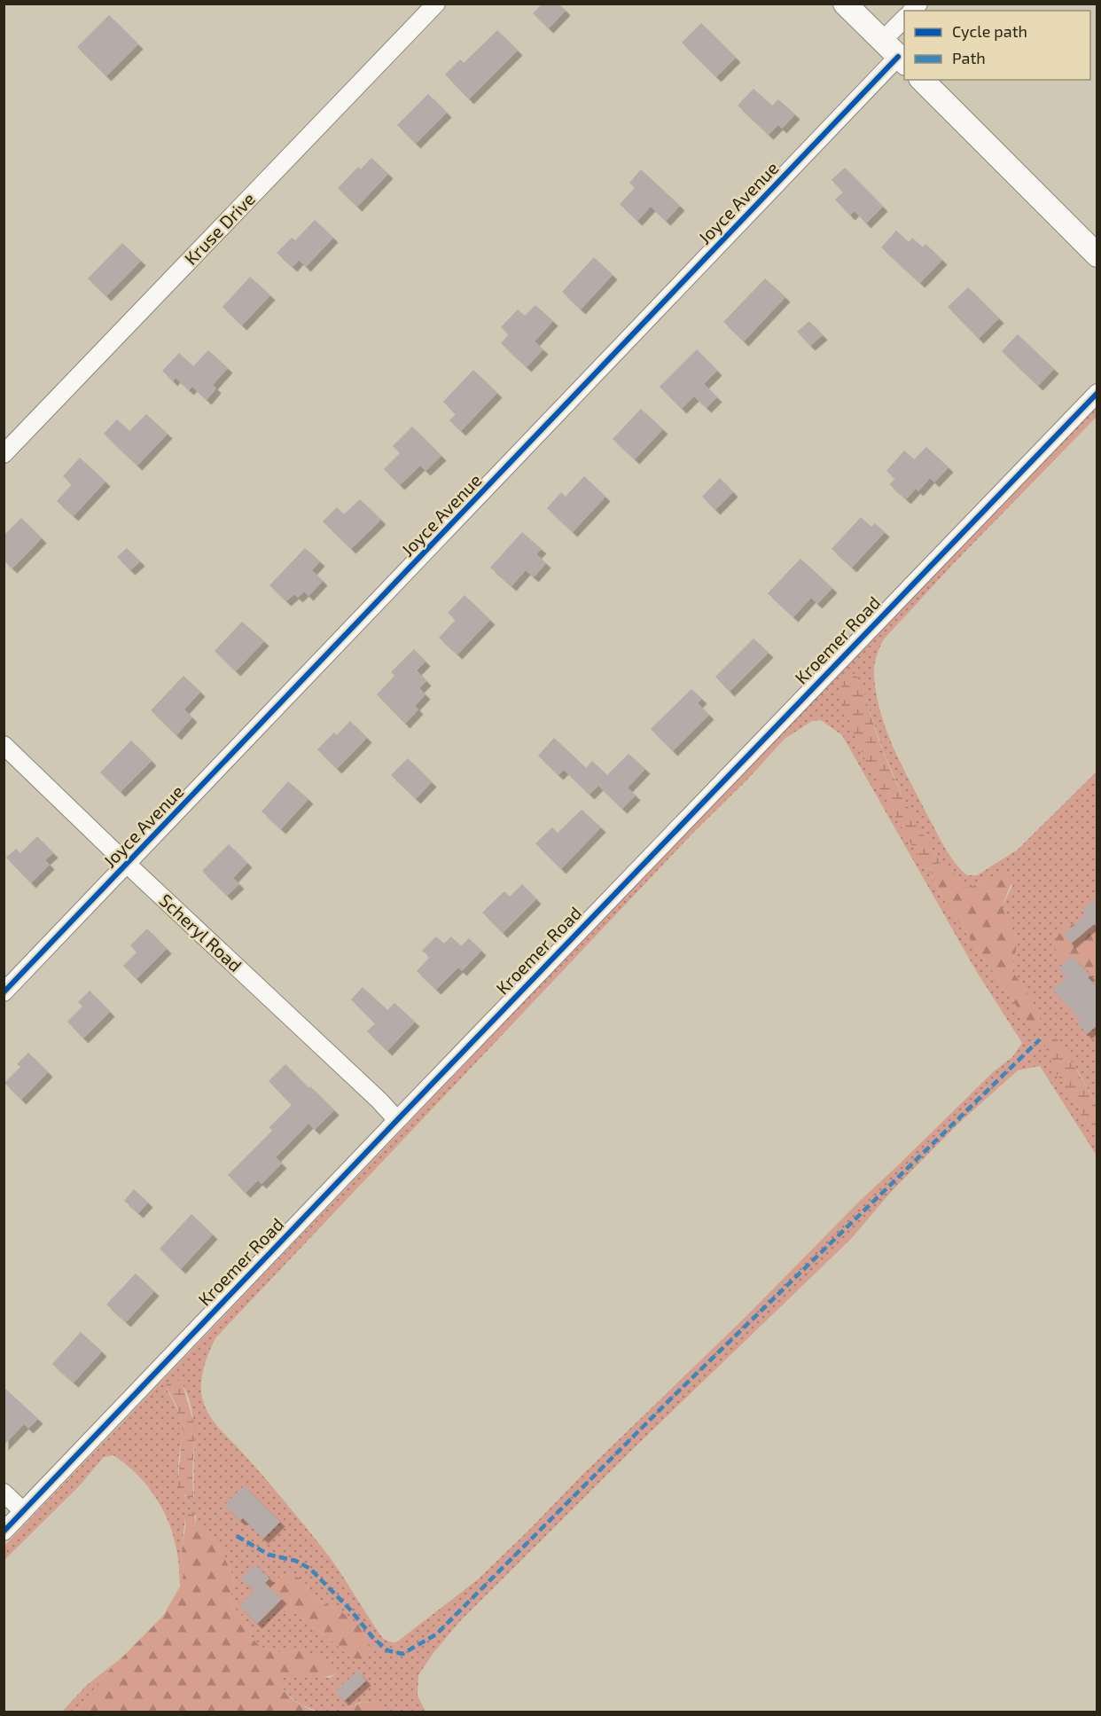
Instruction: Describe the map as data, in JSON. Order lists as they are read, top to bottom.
{
  "streets": {
    "street": [
      "Joyce Avenue",
      "Kruse Drive",
      "Kroemer Road",
      "Scheryl Road"
    ]
  },
  "crossings": [
    ["Joyce Avenue", "Scheryl Road"],
    ["Kroemer Road", "Scheryl Road"]
  ],
  "legend": ["Cycle path", "Path"]
}
